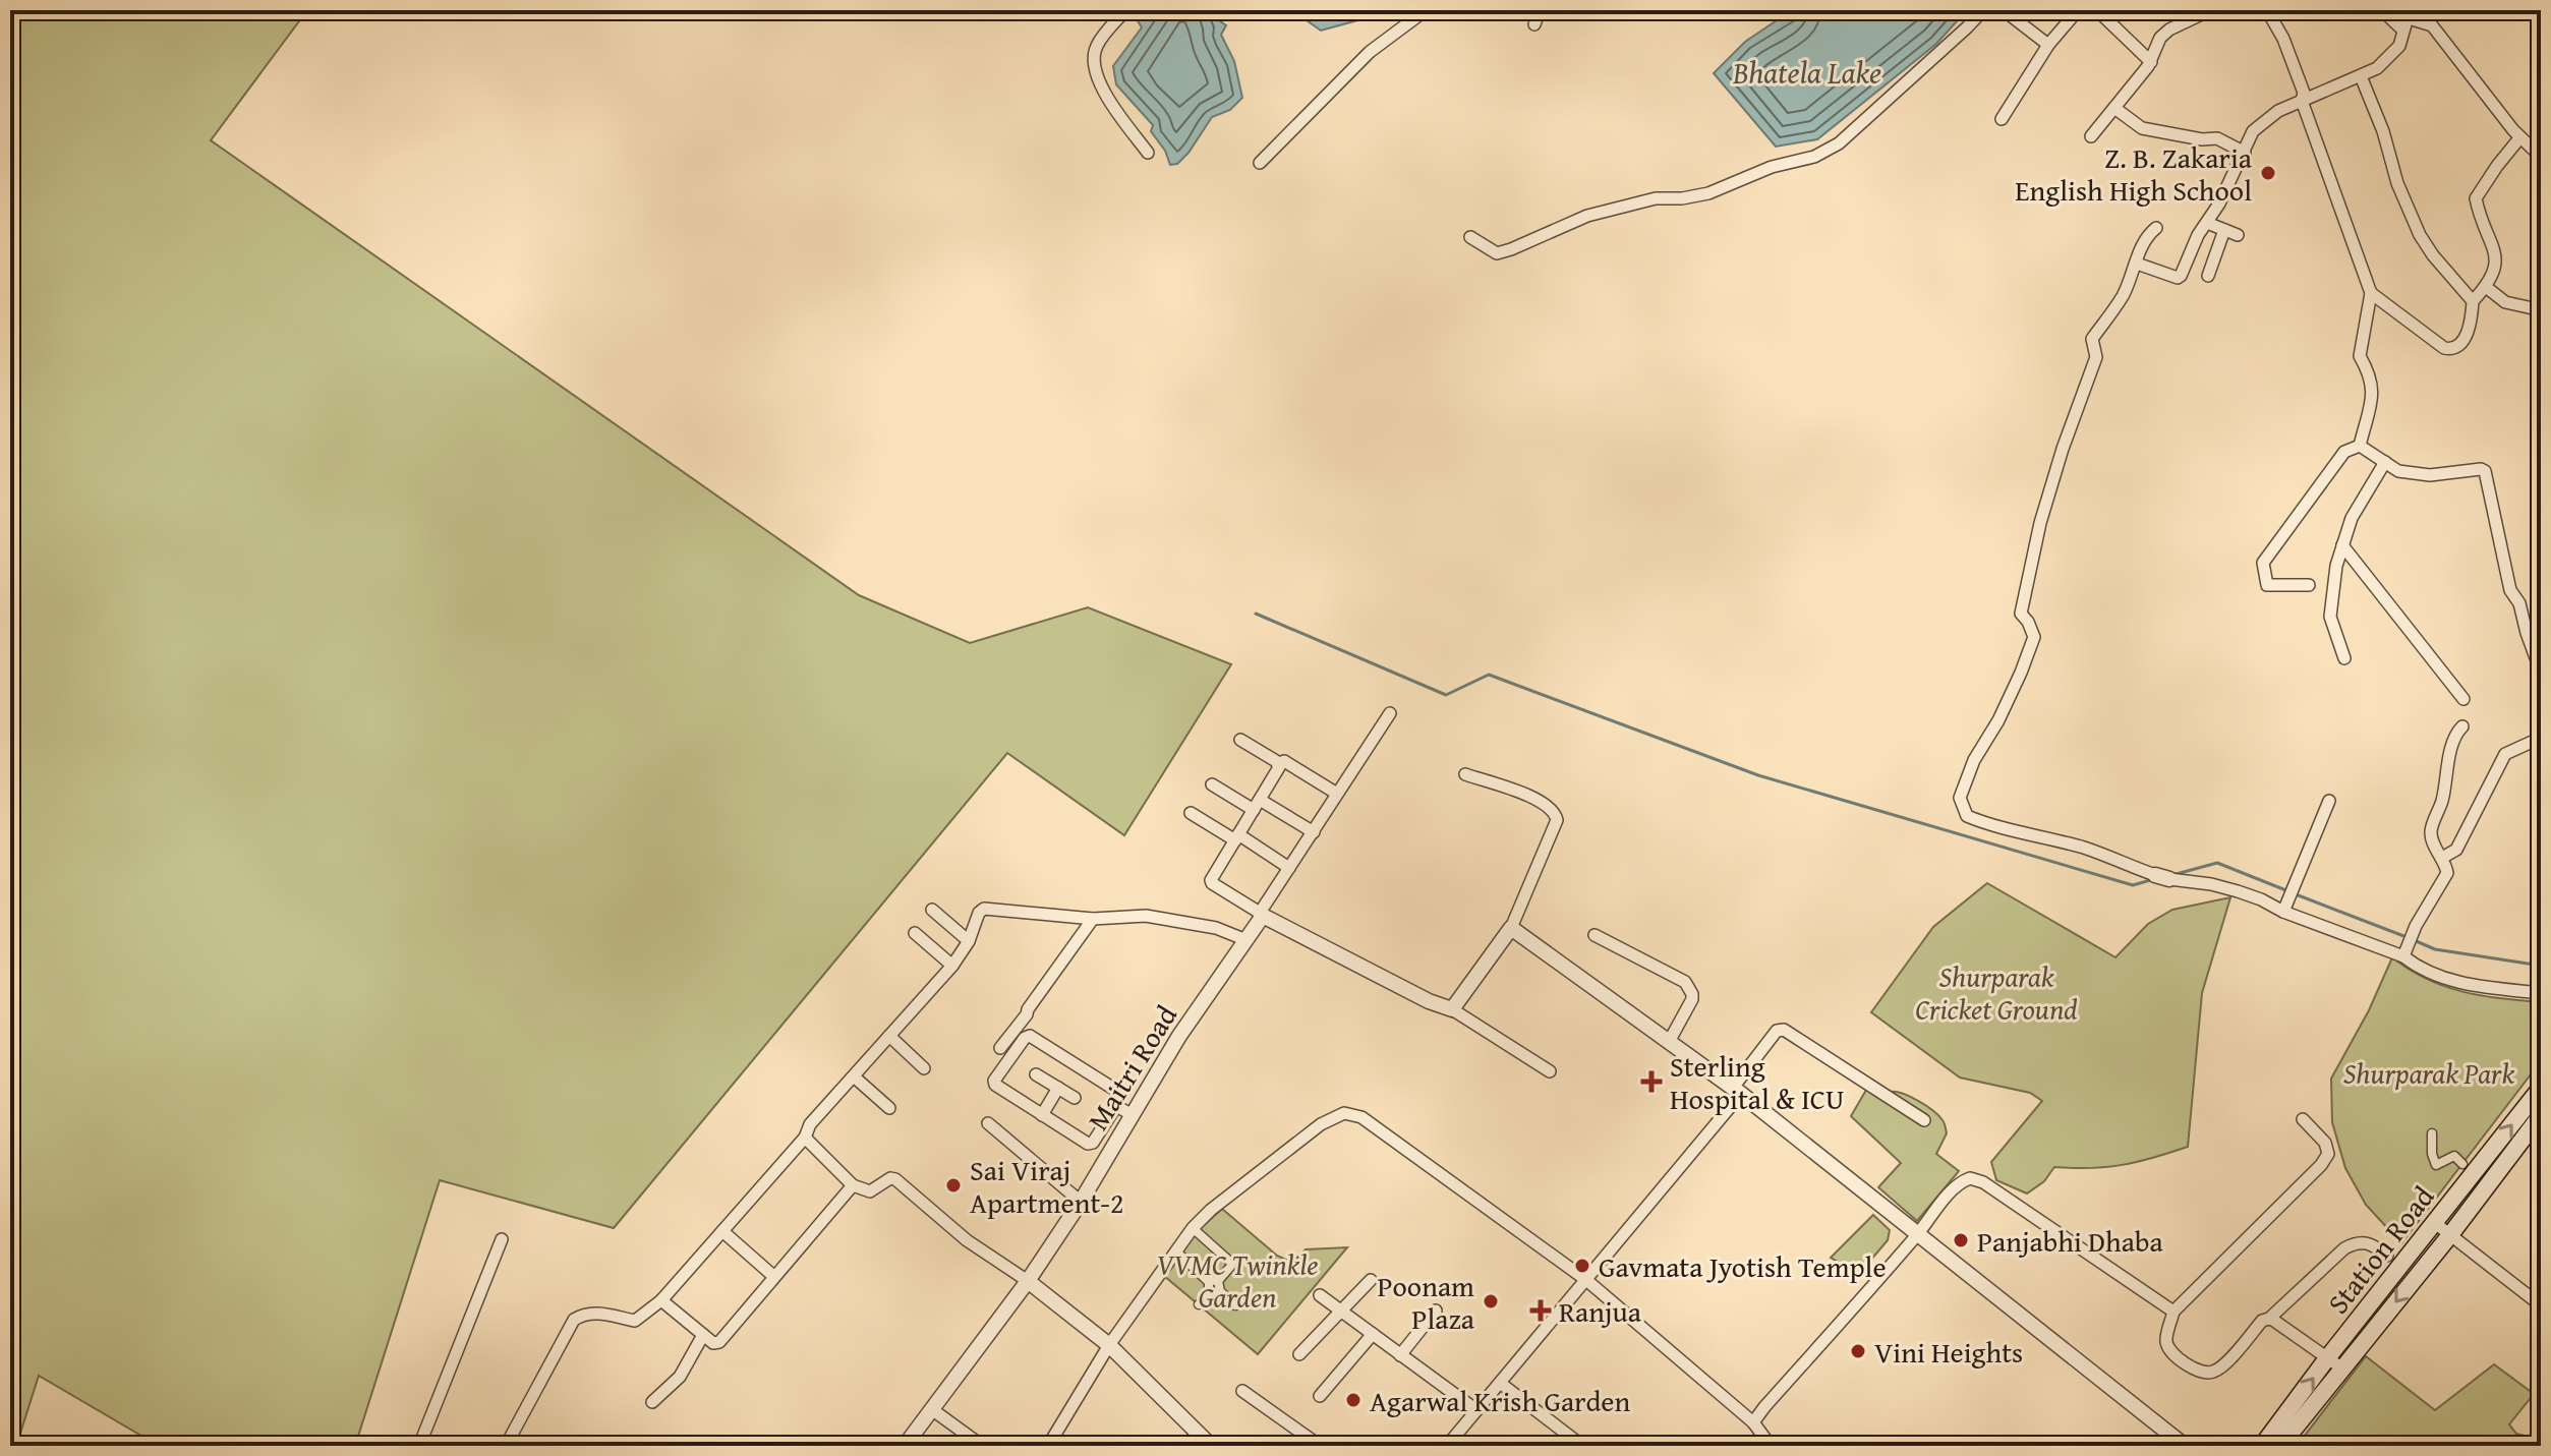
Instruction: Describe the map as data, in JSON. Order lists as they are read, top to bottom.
{
  "streets": {
    "main road": ["Station Road"],
    "street": ["Maitri Road"]
  },
  "water": ["Bhatela Lake"],
  "parks": ["Shurparak Cricket Ground", "Shurparak Park", "VVMC Twinkle Garden"],
  "places": {
    "other": [
      "Z. B. Zakaria English High School",
      "Sai Viraj Apartment-2",
      "Panjabhi Dhaba",
      "Gavmata Jyotish Temple",
      "Poonam Plaza",
      "Vini Heights",
      "Agarwal Krish Garden"
    ],
    "health": ["Sterling Hospital & ICU", "Ranjua"]
  }
}
